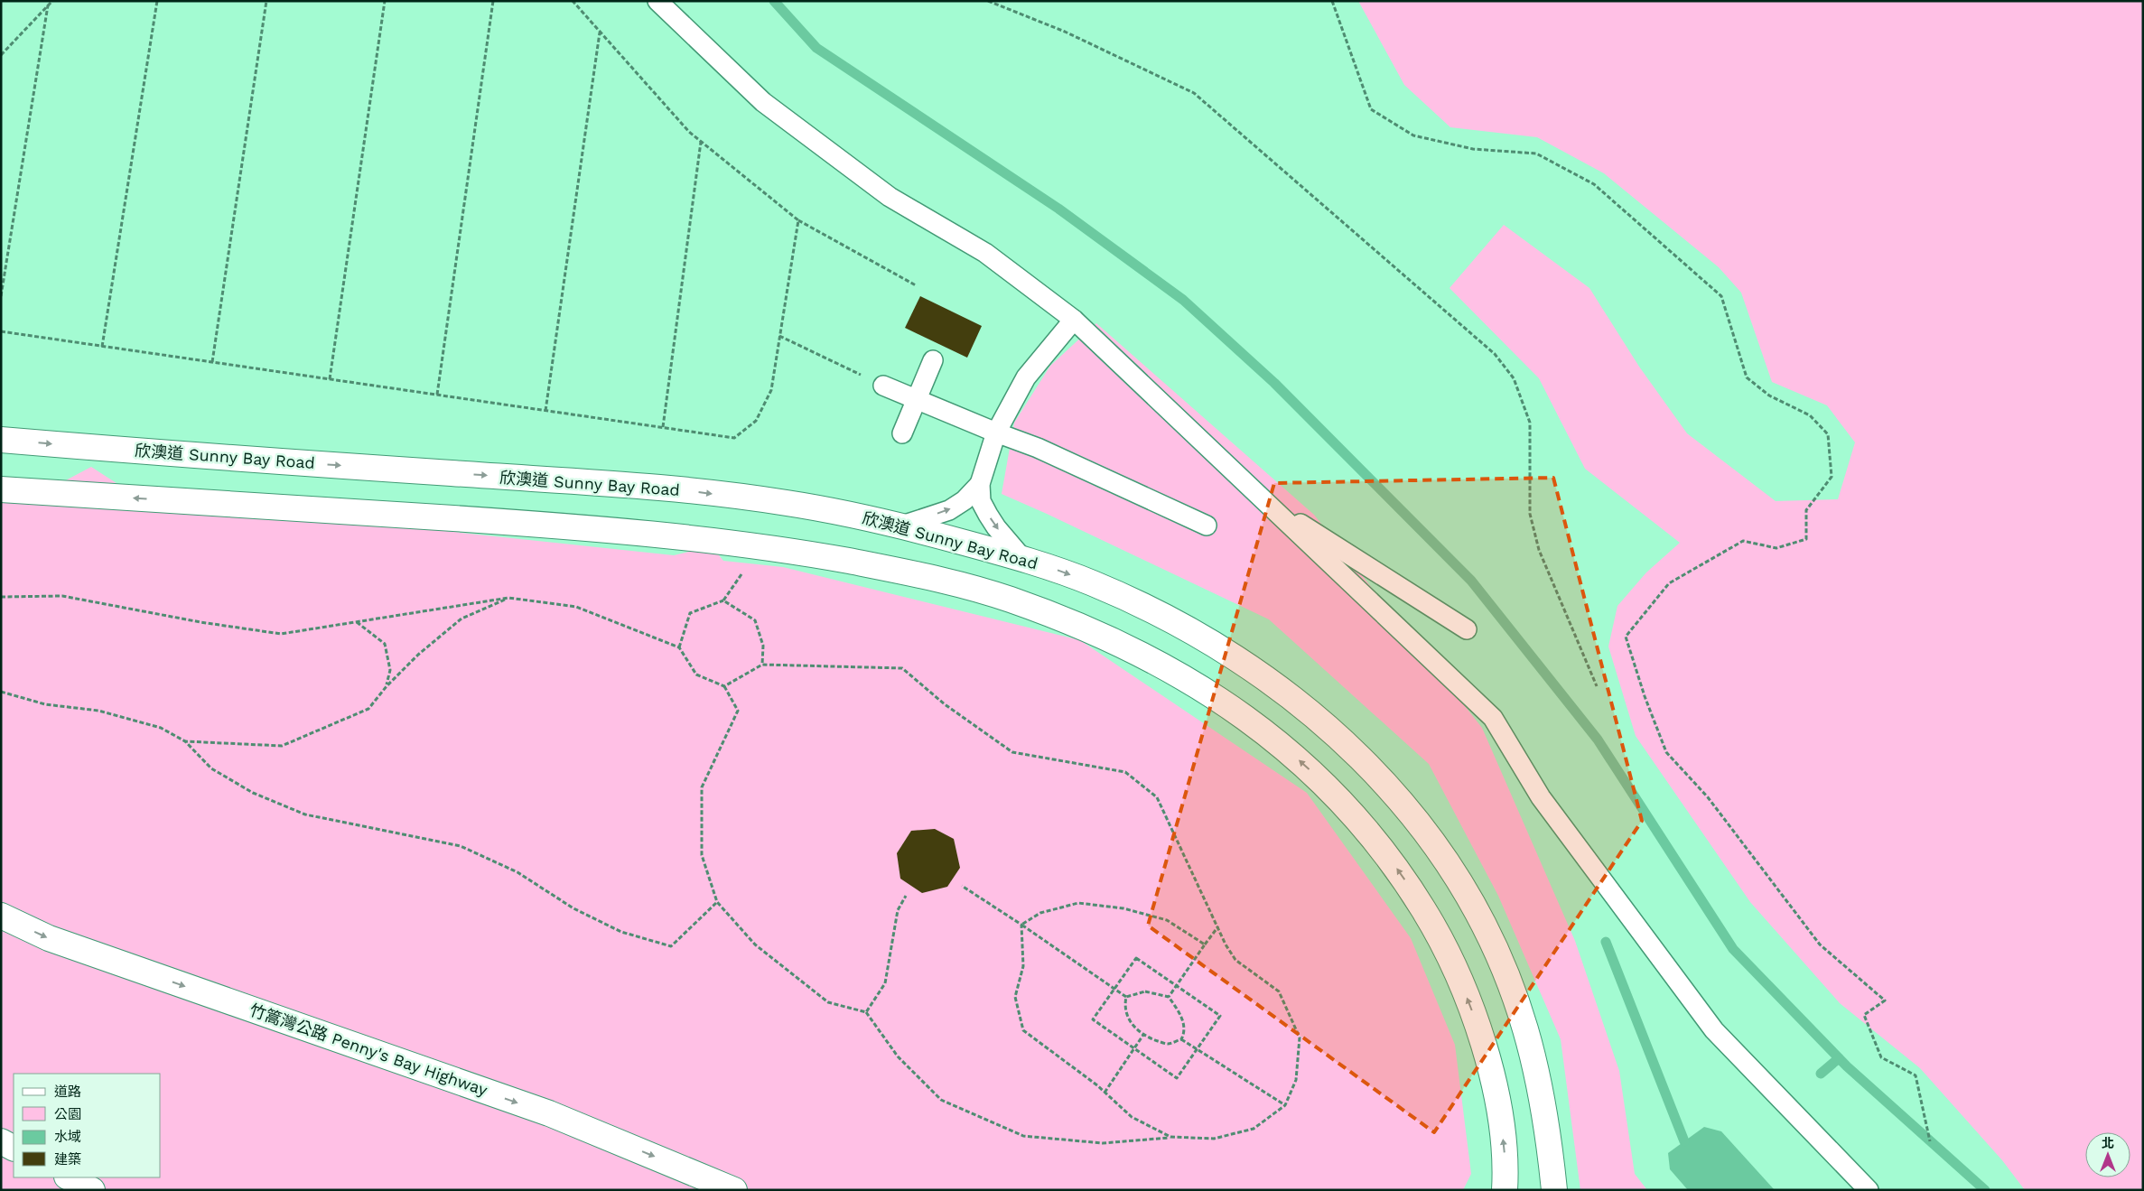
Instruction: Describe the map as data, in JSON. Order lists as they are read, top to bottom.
{
  "streets": {
    "main road": ["欣澳道 Sunny Bay Road", "竹篙灣公路 Penny's Bay Highway"]
  },
  "one_way": ["竹篙灣公路 Penny's Bay Highway"],
  "legend": [
    "道路",
    "公園",
    "水域",
    "建築"
  ],
  "north": "top"
}
